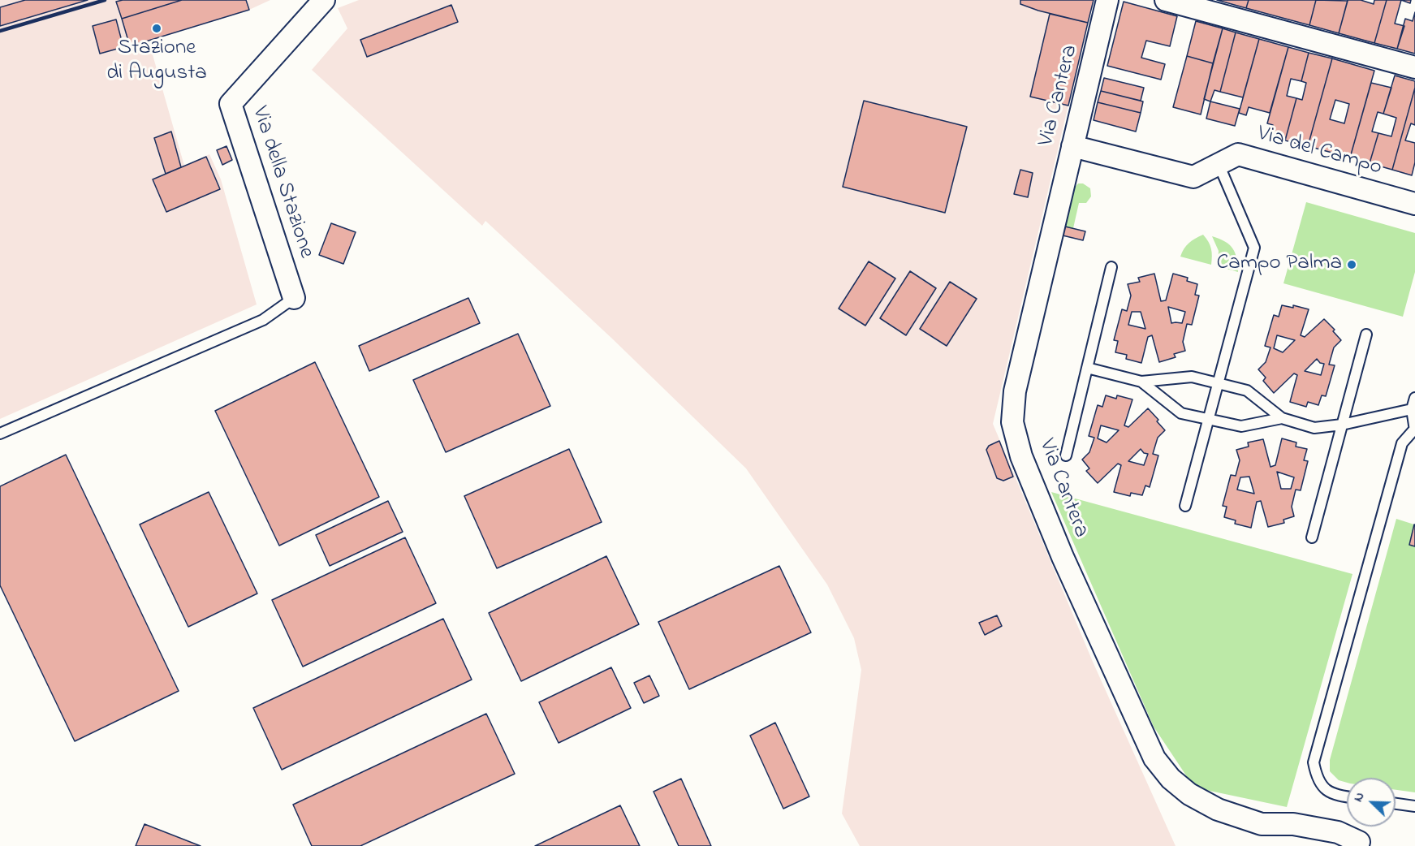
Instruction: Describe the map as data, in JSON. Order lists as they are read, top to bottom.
{
  "streets": {
    "street": ["Via Cantera", "Via del Campo", "Via della Stazione"]
  },
  "crossings": [
    ["Via Cantera", "Via del Campo"]
  ],
  "places": ["Stazione di Augusta", "Campo Palma"],
  "north": "top left"
}
